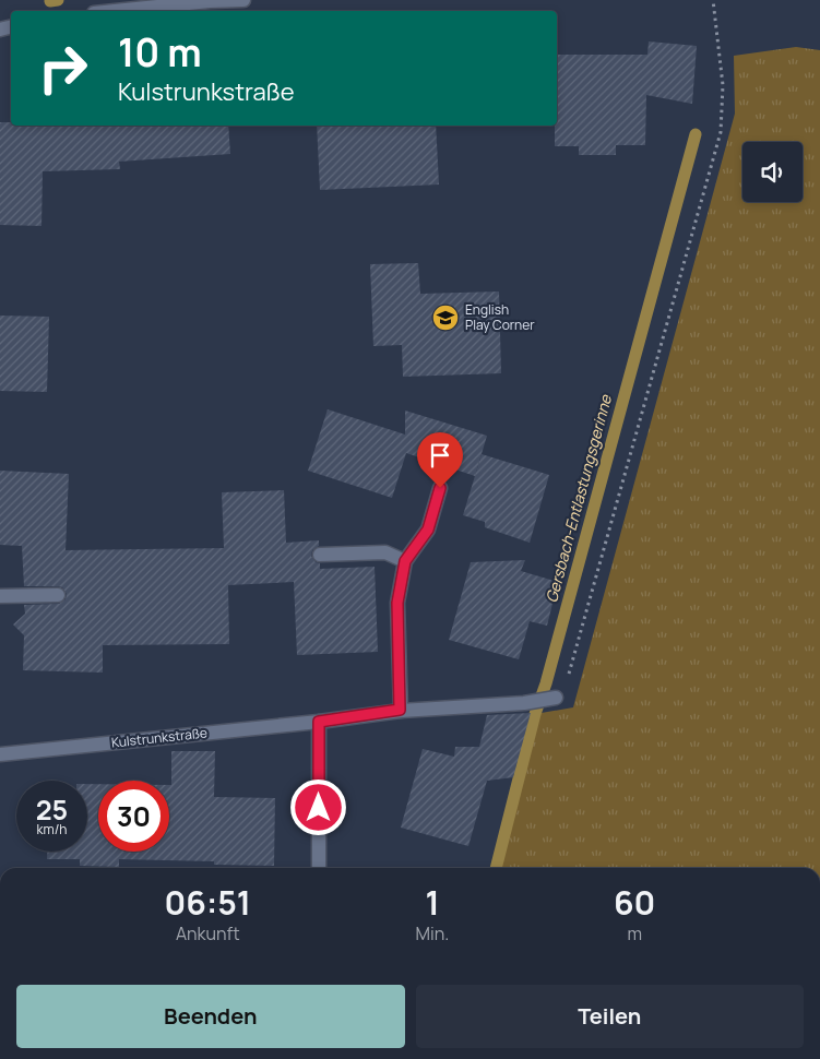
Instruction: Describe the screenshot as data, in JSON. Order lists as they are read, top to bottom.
{
  "streets": {
    "street": ["Kulstrunkstraße"]
  },
  "water": ["Gersbach-Entlastungsgerinne"],
  "places": {
    "school or university": ["English Play Corner"]
  },
  "page": {
    "turn": ["10 m", "Kulstrunkstraße"],
    "speed": "25 km/h",
    "limit": "30",
    "eta": [
      "06:51",
      "Ankunft",
      "1",
      "Min.",
      "60",
      "m"
    ],
    "buttons": ["Beenden", "Teilen"]
  }
}
